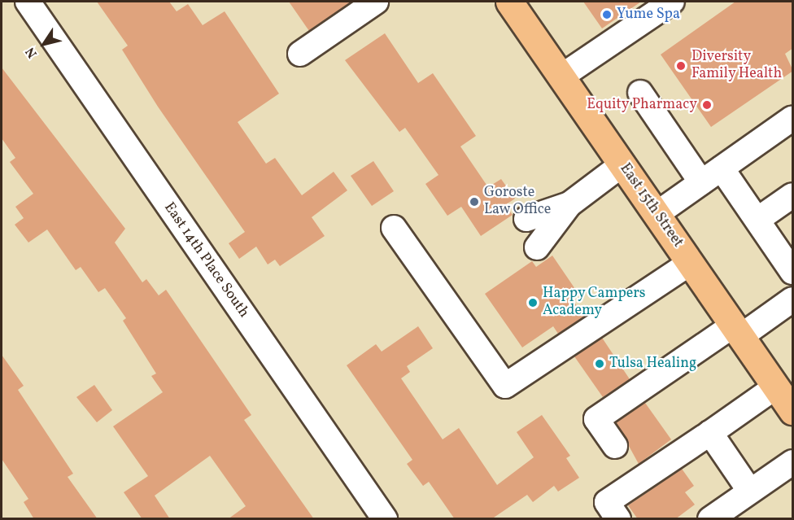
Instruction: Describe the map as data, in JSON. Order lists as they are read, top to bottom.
{
  "streets": {
    "main road": ["East 15th Street"],
    "street": ["East 14th Place South"]
  },
  "places": [
    "Yume Spa",
    "Diversity Family Health",
    "Equity Pharmacy",
    "Goroste Law Office",
    "Happy Campers Academy",
    "Tulsa Healing"
  ],
  "north": "bottom left"
}
